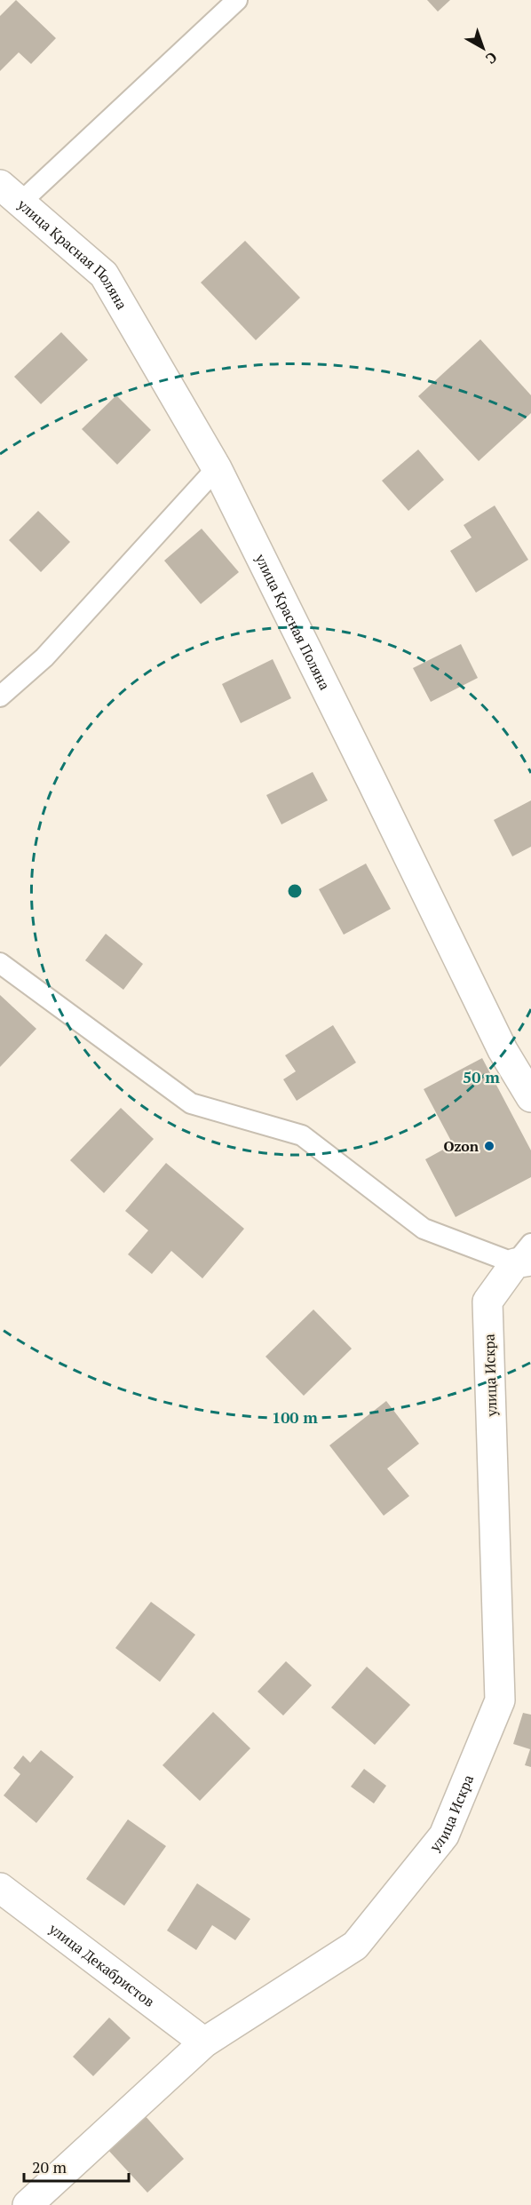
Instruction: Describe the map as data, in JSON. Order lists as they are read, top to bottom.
{
  "streets": {
    "street": ["улица Красная Поляна", "улица Искра", "улица Декабристов"]
  },
  "crossings": [
    ["улица Искра", "улица Декабристов"]
  ],
  "places": ["Ozon"],
  "scale_bar": "20 m",
  "north": "bottom right",
  "rings": ["50 m", "100 m"]
}
